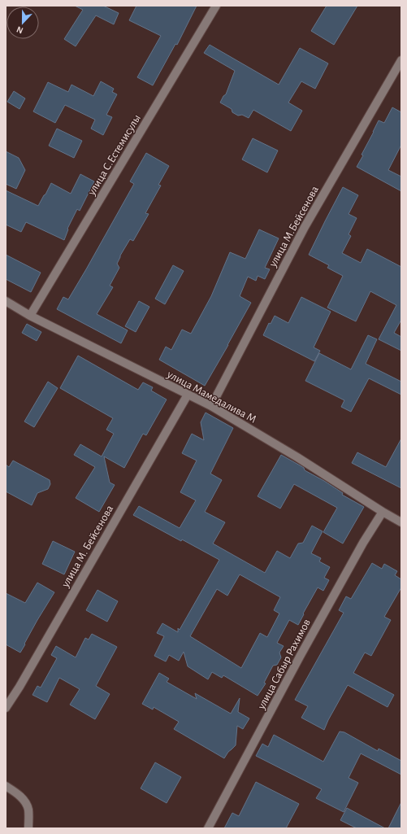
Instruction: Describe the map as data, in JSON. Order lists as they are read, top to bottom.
{
  "streets": {
    "street": [
      "улица С.Естемисулы",
      "улица М.Бейсенова",
      "улица Мамедалива М",
      "улица М. Бейсенова",
      "улица Сабыр Рахимов"
    ]
  },
  "crossings": [
    ["улица С.Естемисулы", "улица Мамедалива М"],
    ["улица М.Бейсенова", "улица Мамедалива М"],
    ["улица Мамедалива М", "улица М. Бейсенова"],
    ["улица Мамедалива М", "улица Сабыр Рахимов"]
  ],
  "north": "bottom"
}
